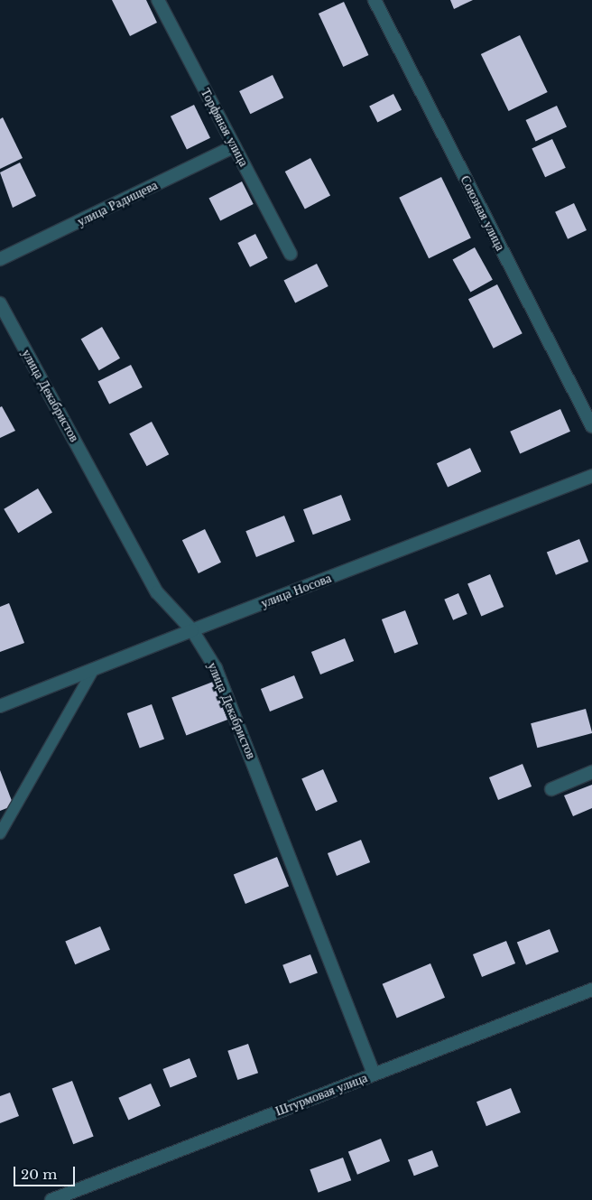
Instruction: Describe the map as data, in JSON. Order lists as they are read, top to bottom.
{
  "streets": {
    "street": [
      "Торфяная улица",
      "улица Радищева",
      "Союзная улица",
      "улица Декабристов",
      "улица Носова",
      "Штурмовая улица"
    ]
  },
  "crossings": [
    ["Торфяная улица", "улица Радищева"],
    ["улица Декабристов", "улица Носова"],
    ["улица Декабристов", "Штурмовая улица"]
  ],
  "scale_bar": "20 m"
}
